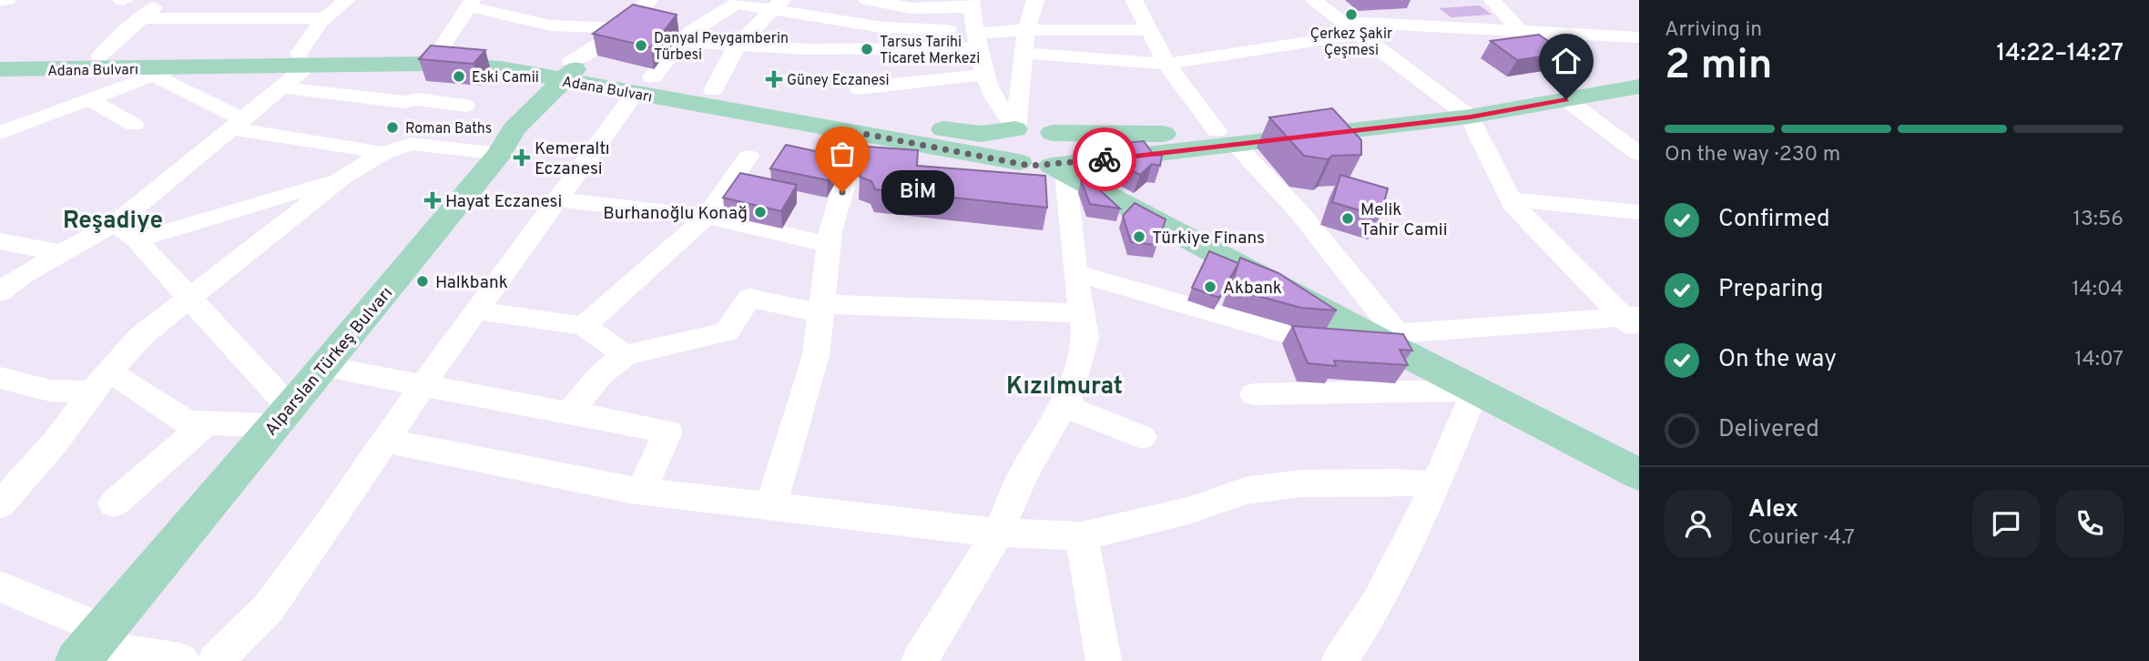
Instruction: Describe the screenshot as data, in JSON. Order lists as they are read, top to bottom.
{
  "streets": {
    "main road": ["Adana Bulvarı", "Alparslan Türkeş Bulvarı"]
  },
  "crossings": [
    ["Adana Bulvarı", "Alparslan Türkeş Bulvarı"]
  ],
  "districts": ["Reşadiye", "Kızılmurat"],
  "places": {
    "other": [
      "Çerkez Şakir Çeşmesi",
      "Danyal Peygamberin Türbesi",
      "Tarsus Tarihi Ticaret Merkezi",
      "Eski Camii",
      "Roman Baths",
      "BİM",
      "Burhanoğlu Konağ",
      "Melik Tahir Camii",
      "Türkiye Finans",
      "Halkbank",
      "Akbank"
    ],
    "health": ["Güney Eczanesi", "Kemeraltı Eczanesi", "Hayat Eczanesi"]
  },
  "page": {
    "heading": ["2 min", "Arriving in", "14:22–14:27"],
    "panel": ["Alex", "Courier · 4.7"],
    "bar": "On the way · 230 m",
    "bubble": "BİM",
    "list": [
      ["Confirmed", "13:56"],
      ["Preparing", "14:04"],
      ["On the way", "14:07"],
      "Delivered"
    ]
  }
}
